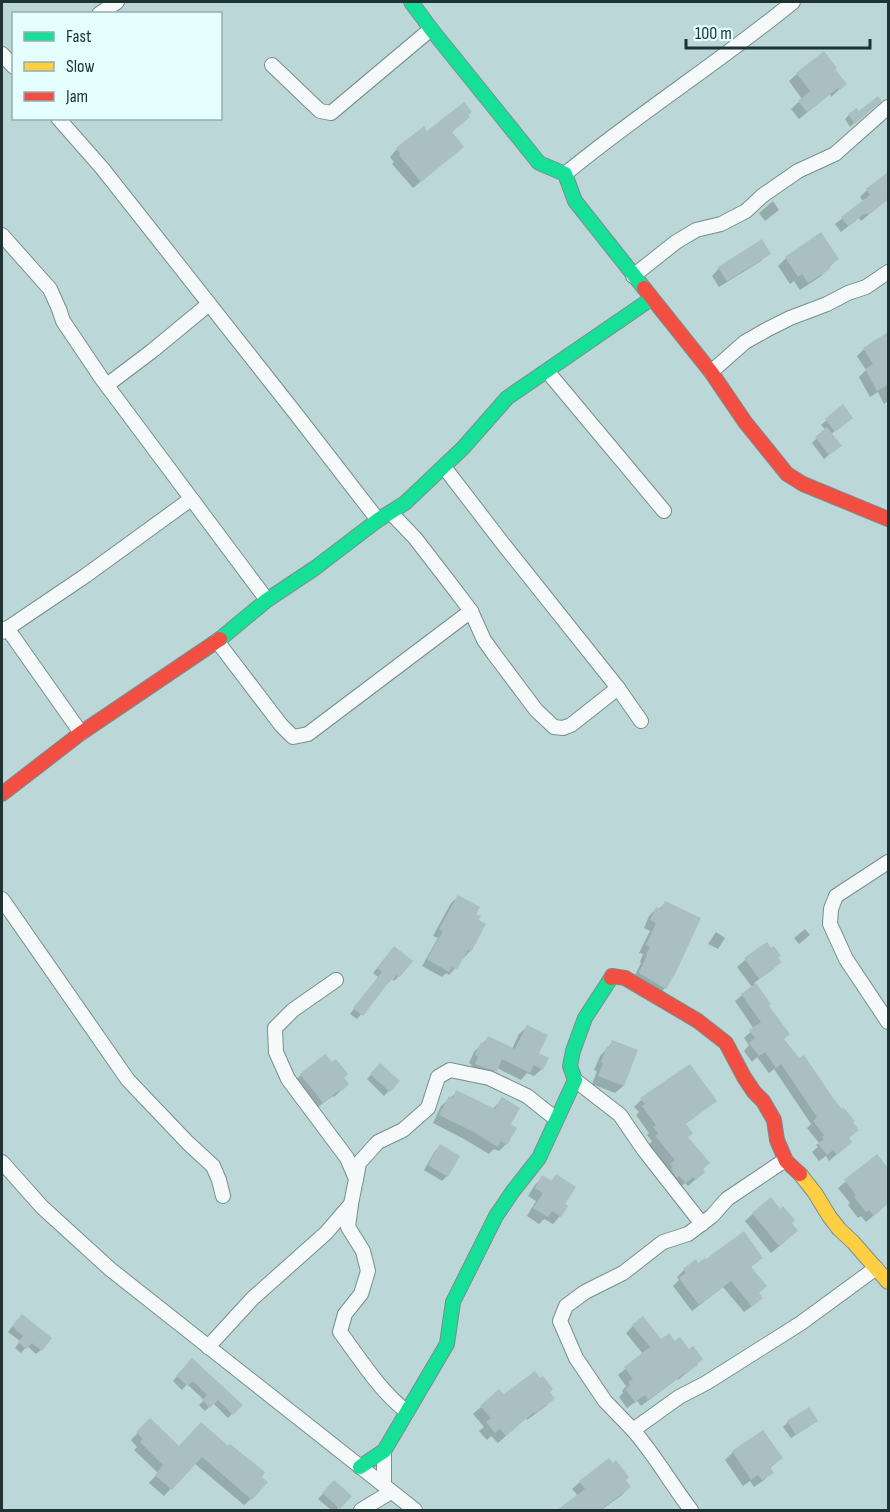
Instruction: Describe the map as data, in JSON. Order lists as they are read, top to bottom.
{
  "legend": ["Fast", "Slow", "Jam"],
  "scale_bar": "100 m"
}
